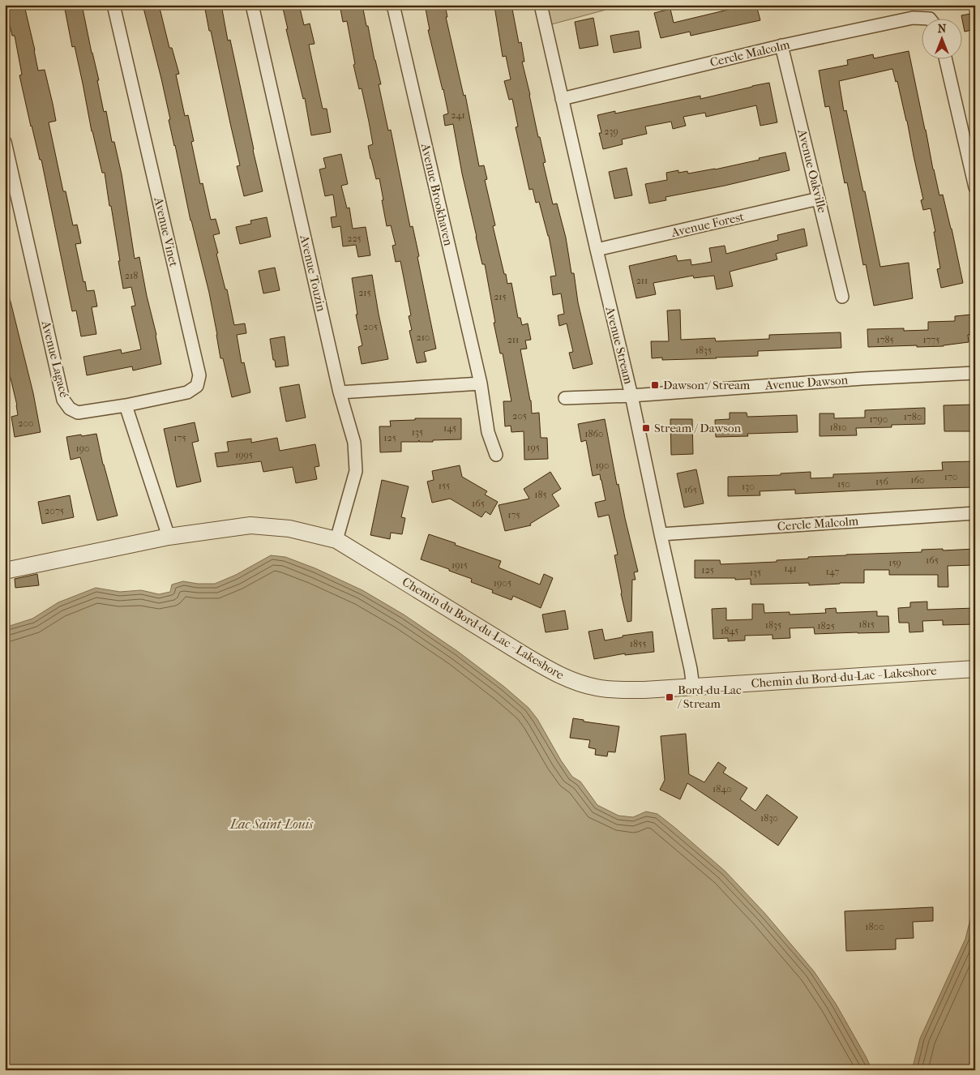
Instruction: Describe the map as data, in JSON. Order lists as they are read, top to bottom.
{
  "streets": {
    "street": [
      "Cercle Malcolm",
      "Avenue Oakville",
      "Avenue Brookhaven",
      "Avenue Forest",
      "Avenue Vinet",
      "Avenue Touzin",
      "Avenue Stream",
      "Avenue Lagacé",
      "Avenue Dawson",
      "Chemin du Bord-du-Lac - Lakeshore"
    ]
  },
  "crossings": [
    ["Cercle Malcolm", "Avenue Oakville"],
    ["Cercle Malcolm", "Avenue Stream"],
    ["Avenue Oakville", "Avenue Forest"],
    ["Avenue Forest", "Avenue Stream"],
    ["Avenue Vinet", "Avenue Lagacé"],
    ["Avenue Touzin", "Chemin du Bord-du-Lac - Lakeshore"],
    ["Avenue Stream", "Avenue Dawson"],
    ["Avenue Stream", "Chemin du Bord-du-Lac - Lakeshore"]
  ],
  "water": ["Lac Saint-Louis"],
  "places": {
    "transit": ["Dawson / Stream", "Stream / Dawson", "Bord-du-Lac / Stream"]
  },
  "house_numbers": [
    "241",
    "239",
    "225",
    "218",
    "211",
    "215",
    "215",
    "205",
    "210",
    "211",
    "1785",
    "1775",
    "1835",
    "205",
    "1780",
    "1790",
    "200",
    "1810",
    "145",
    "135",
    "1860",
    "175",
    "125",
    "195",
    "190",
    "1995",
    "190",
    "170",
    "160",
    "156",
    "150",
    "155",
    "130",
    "165",
    "185",
    "165",
    "2075",
    "175",
    "165",
    "159",
    "1915",
    "141",
    "125",
    "147",
    "135",
    "1905",
    "1815",
    "1835",
    "1825",
    "1845",
    "1855",
    "1840",
    "1830",
    "1800"
  ],
  "north": "top"
}
